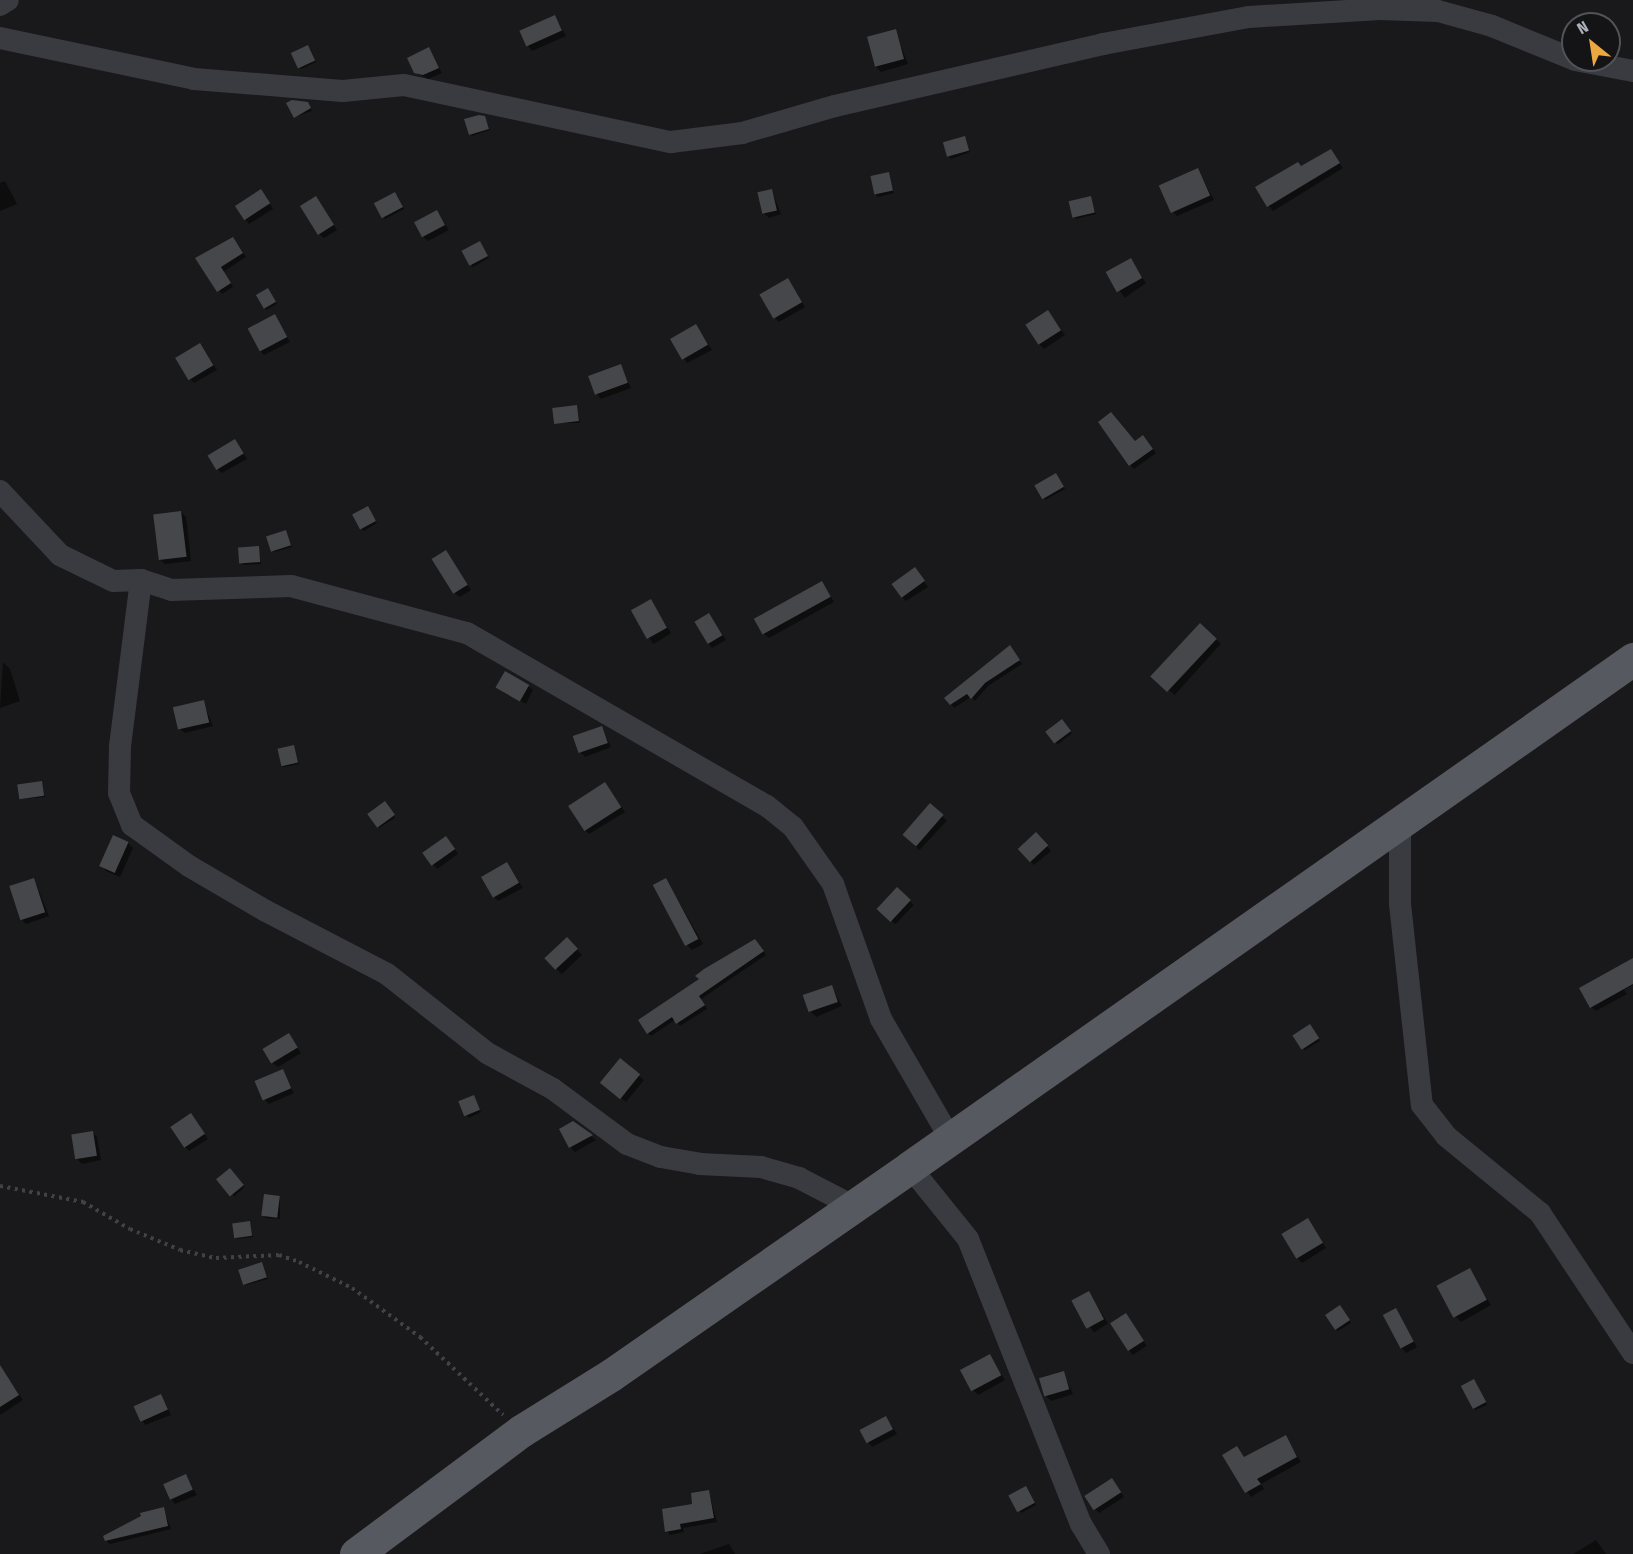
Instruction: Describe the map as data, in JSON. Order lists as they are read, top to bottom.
{
  "north": "top left"
}
